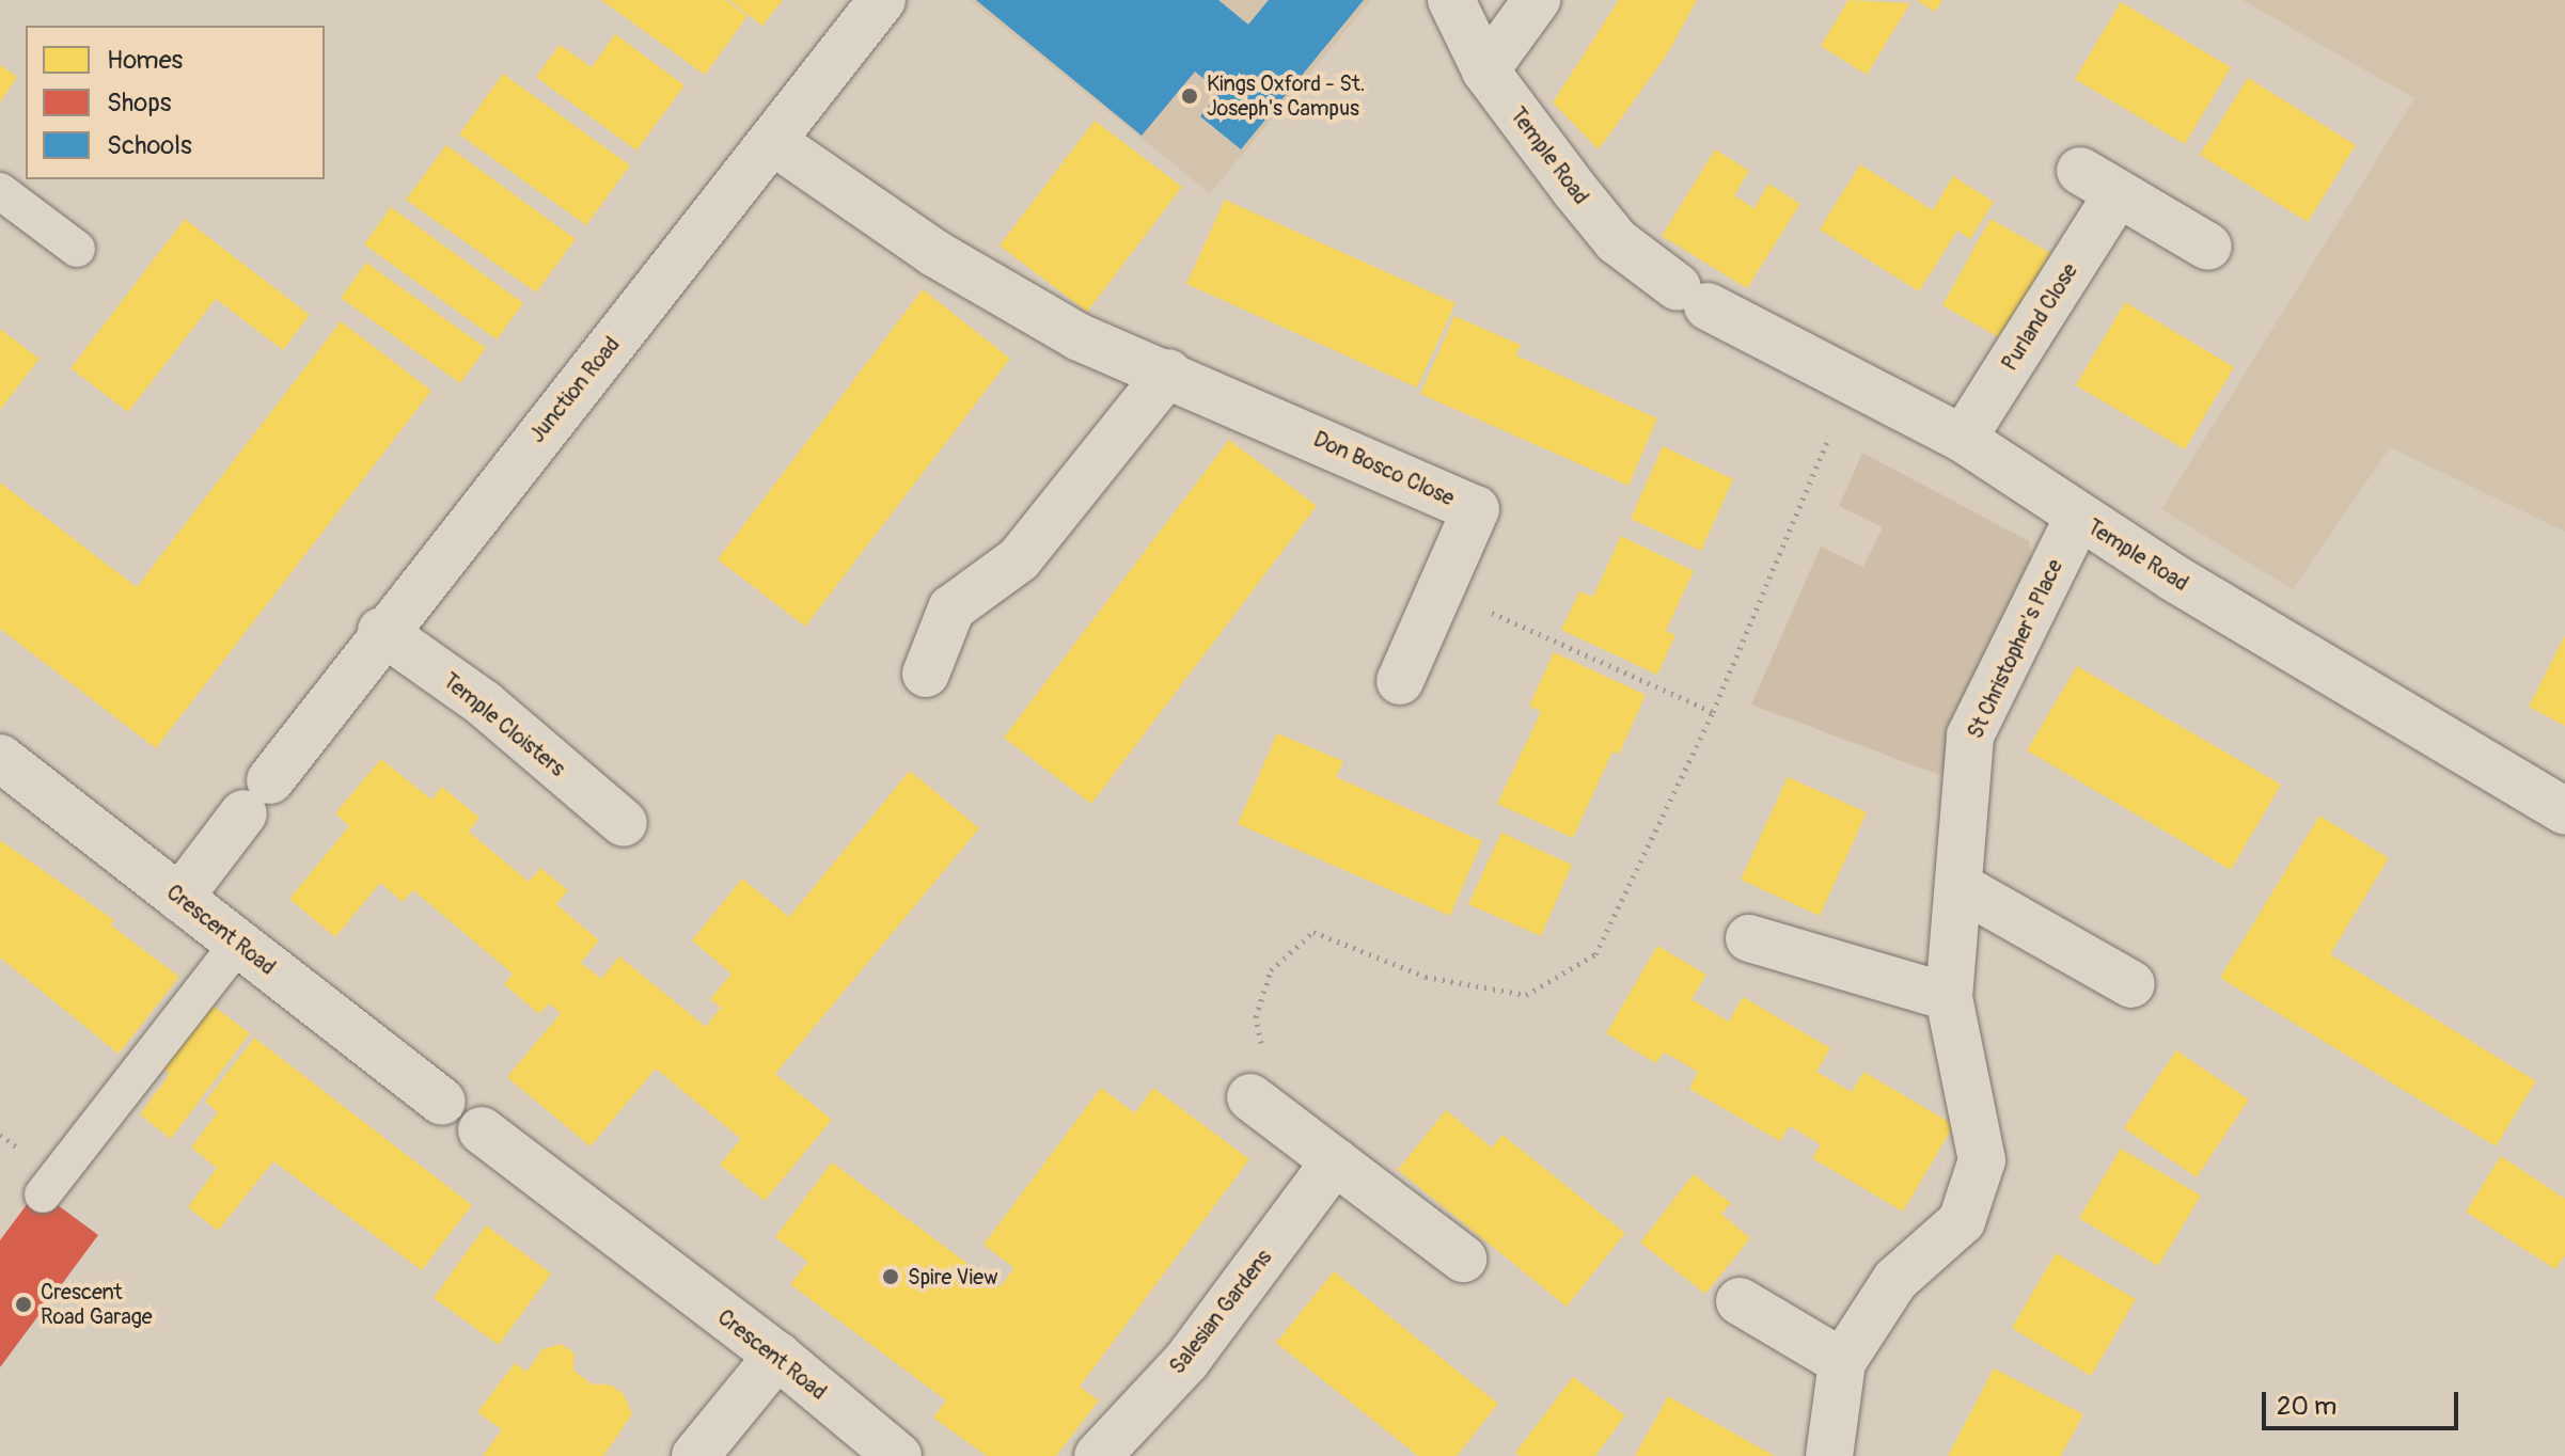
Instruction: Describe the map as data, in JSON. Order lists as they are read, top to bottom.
{
  "streets": {
    "street": [
      "Temple Road",
      "Purland Close",
      "Junction Road",
      "Don Bosco Close",
      "St Christopher's Place",
      "Temple Cloisters",
      "Crescent Road",
      "Salesian Gardens"
    ]
  },
  "crossings": [
    ["Temple Road", "Purland Close"],
    ["Temple Road", "St Christopher's Place"],
    ["Junction Road", "Don Bosco Close"],
    ["Junction Road", "Temple Cloisters"],
    ["Junction Road", "Crescent Road"]
  ],
  "places": ["Kings Oxford - St. Joseph's Campus", "Spire View", "Crescent Road Garage"],
  "legend": ["Homes", "Shops", "Schools"],
  "scale_bar": "20 m"
}
